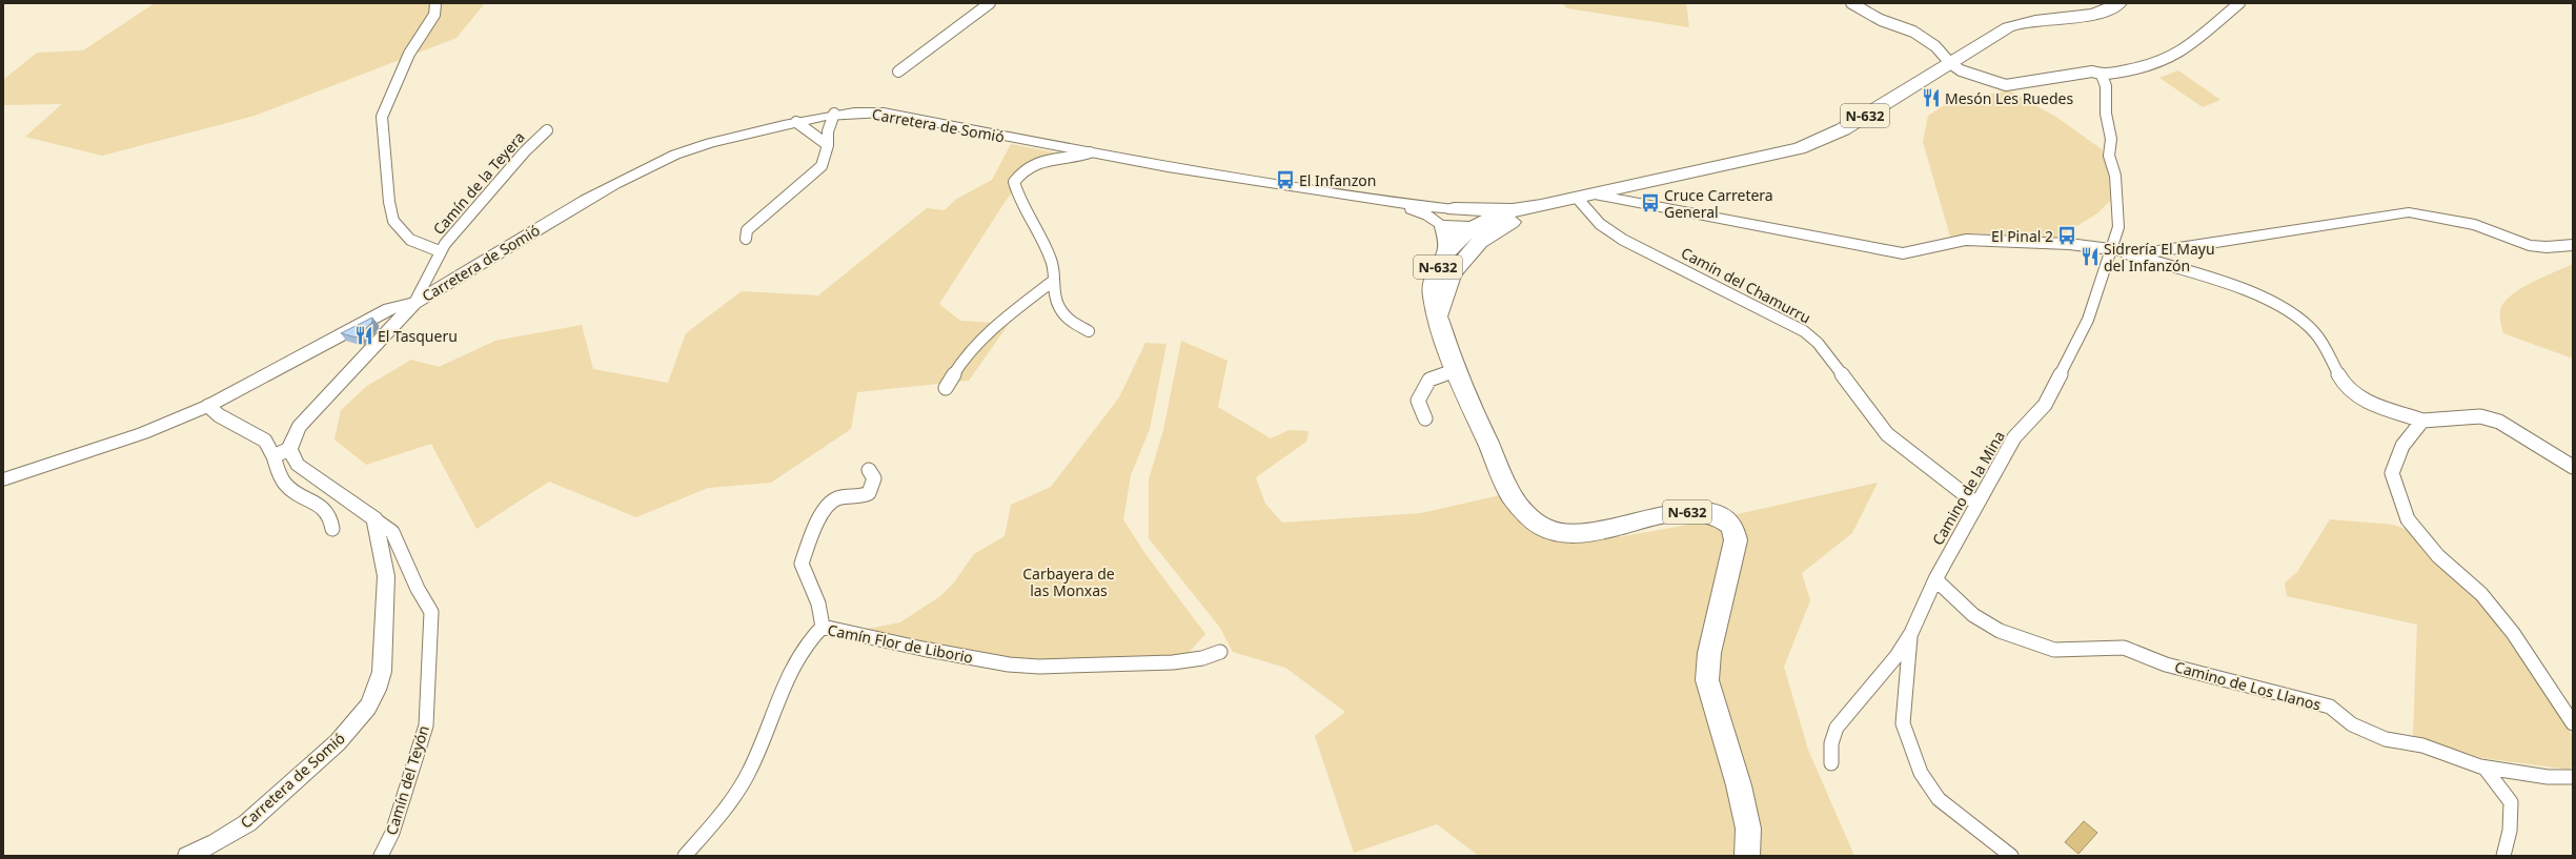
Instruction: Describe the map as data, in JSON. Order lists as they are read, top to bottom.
{
  "streets": {
    "highway": ["N-632"],
    "street": [
      "Carretera de Somió",
      "Camín de la Teyera",
      "Camín del Chamurru",
      "Camino de la Mina",
      "Camín Flor de Liborio",
      "Camino de Los Llanos",
      "Camín del Teyón"
    ]
  },
  "crossings": [
    ["N-632", "Camín del Chamurru"],
    ["Carretera de Somió", "Camín de la Teyera"],
    ["Carretera de Somió", "Camín del Teyón"],
    ["Camín del Chamurru", "Camino de la Mina"],
    ["Camino de la Mina", "Camino de Los Llanos"]
  ],
  "parks": ["Carbayera de las Monxas"],
  "places": {
    "restaurant": ["Mesón Les Ruedes", "Sidrería El Mayu del Infanzón", "El Tasqueru"],
    "bus stop": ["El Infanzon", "Cruce Carretera General", "El Pinal 2"]
  }
}
